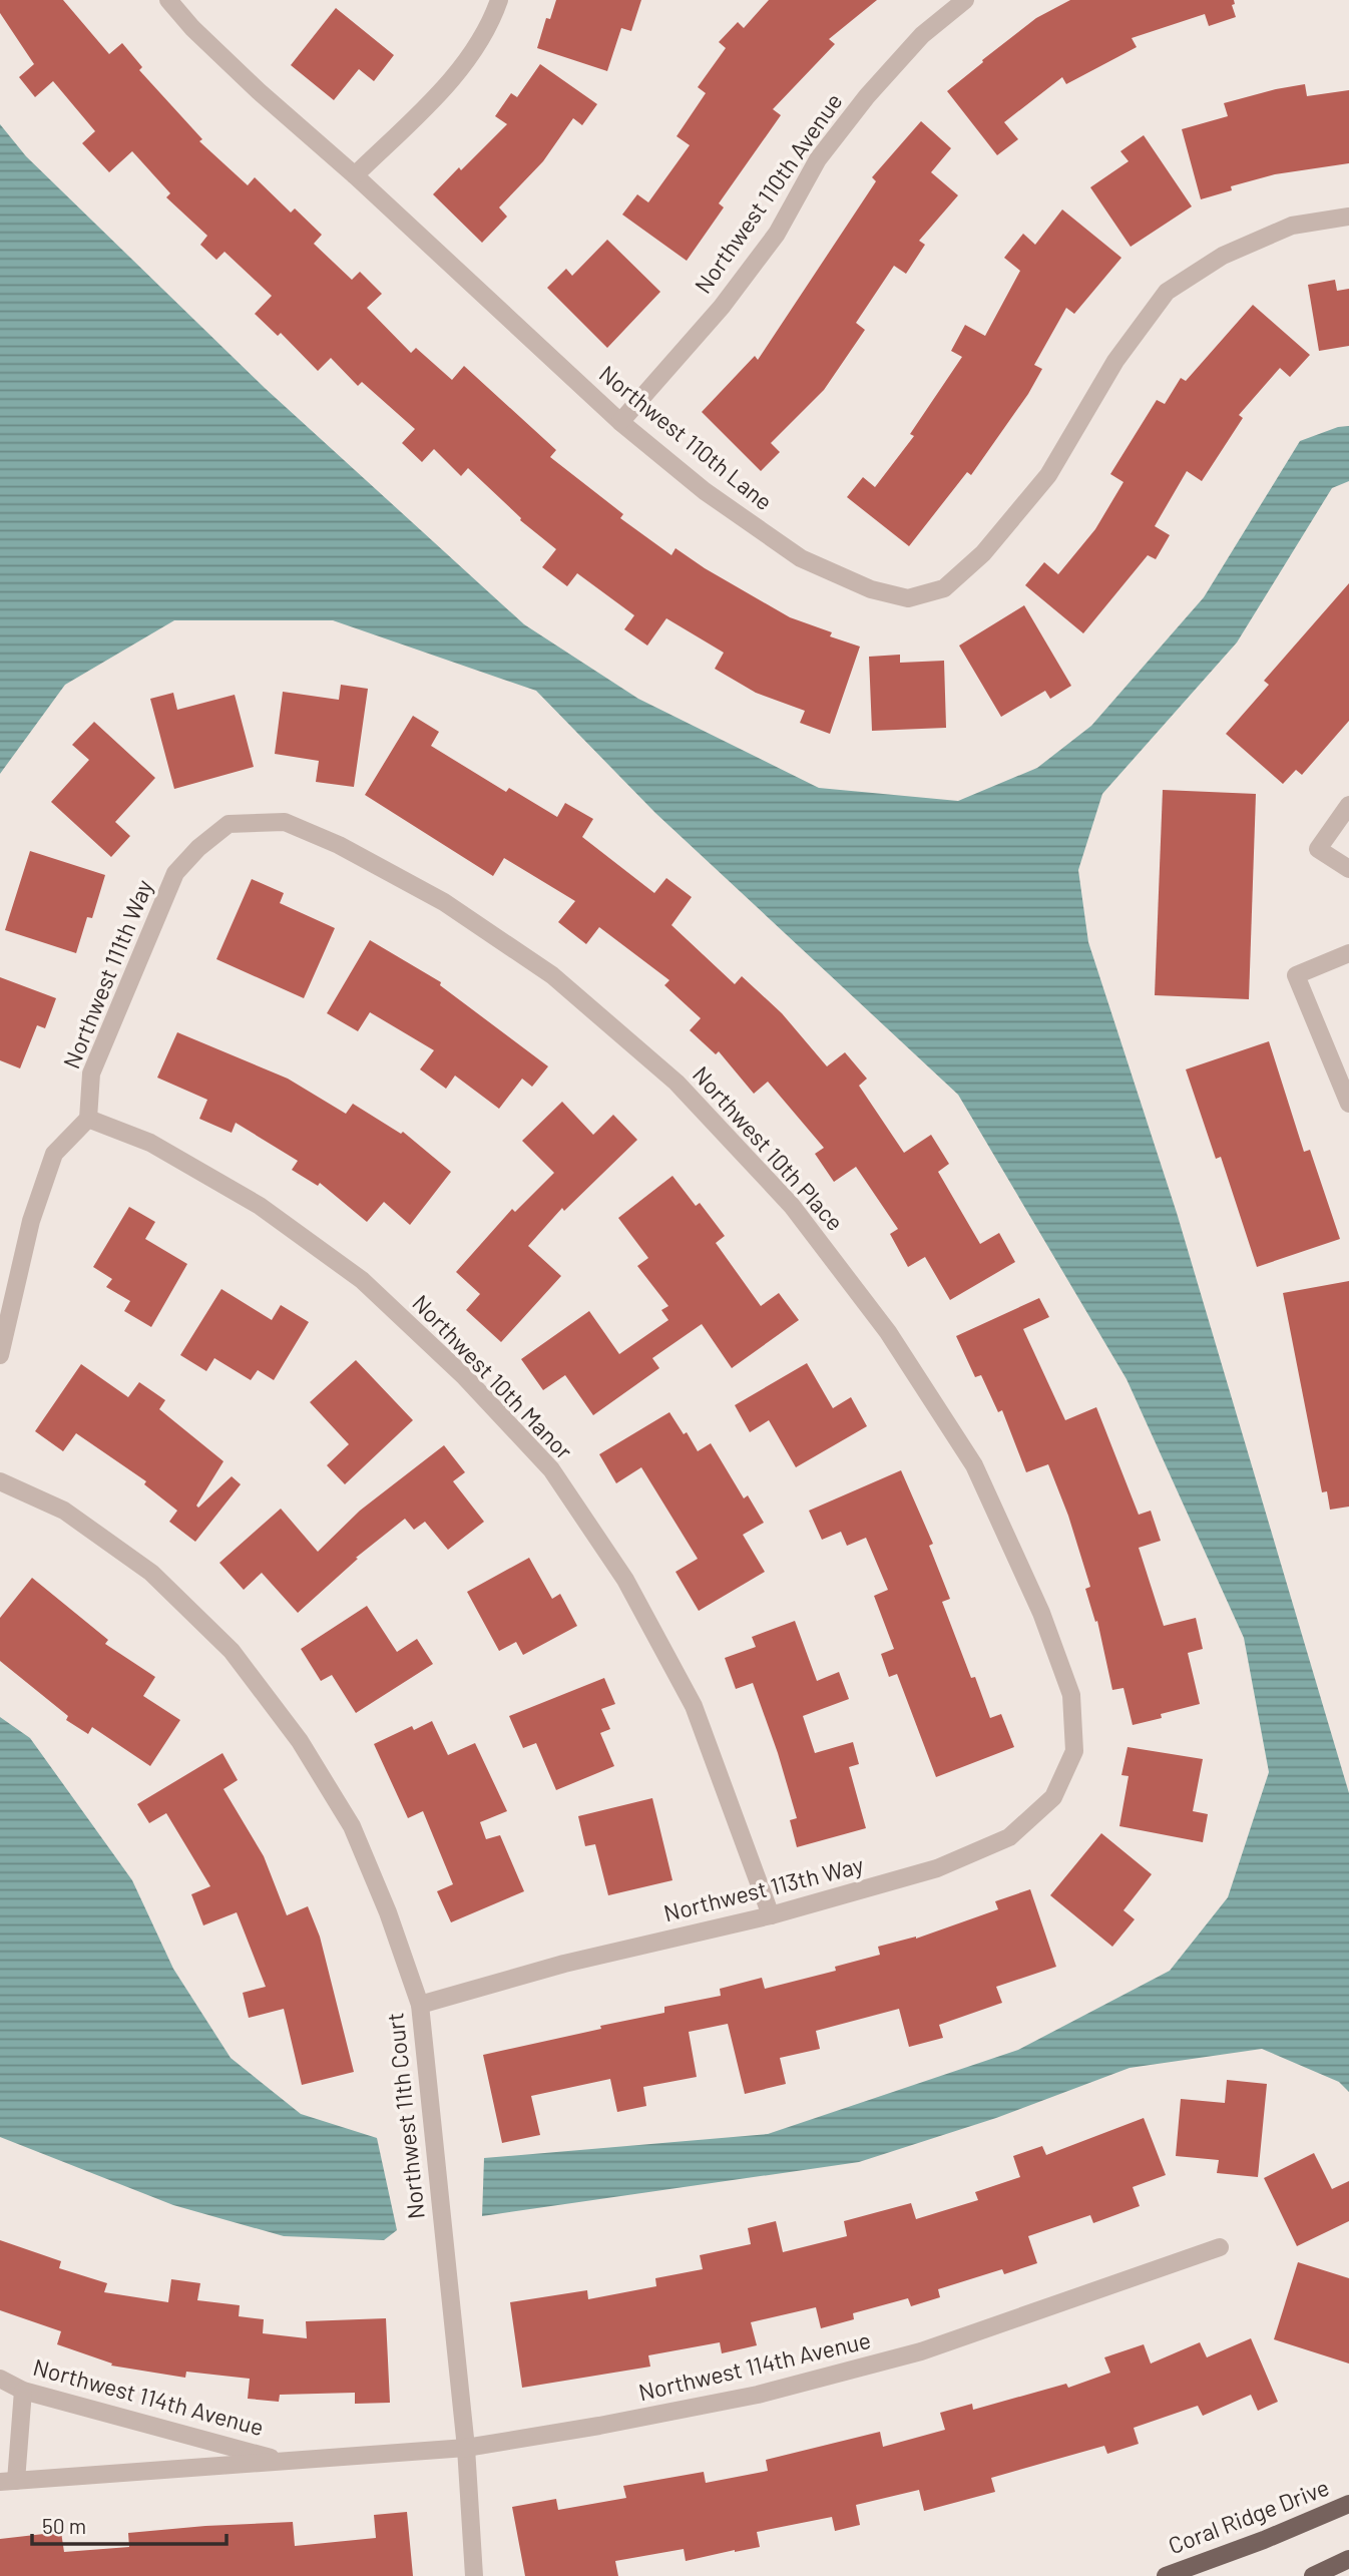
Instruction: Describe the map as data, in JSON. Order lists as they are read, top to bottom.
{
  "streets": {
    "main road": ["Coral Ridge Drive"],
    "street": [
      "Northwest 110th Avenue",
      "Northwest 110th Lane",
      "Northwest 111th Way",
      "Northwest 10th Place",
      "Northwest 10th Manor",
      "Northwest 113th Way",
      "Northwest 11th Court",
      "Northwest 114th Avenue"
    ]
  },
  "crossings": [
    ["Northwest 110th Avenue", "Northwest 110th Lane"],
    ["Northwest 111th Way", "Northwest 10th Place"],
    ["Northwest 111th Way", "Northwest 10th Manor"],
    ["Northwest 10th Place", "Northwest 113th Way"],
    ["Northwest 10th Manor", "Northwest 113th Way"],
    ["Northwest 113th Way", "Northwest 11th Court"],
    ["Northwest 11th Court", "Northwest 114th Avenue"]
  ],
  "scale_bar": "50 m"
}
